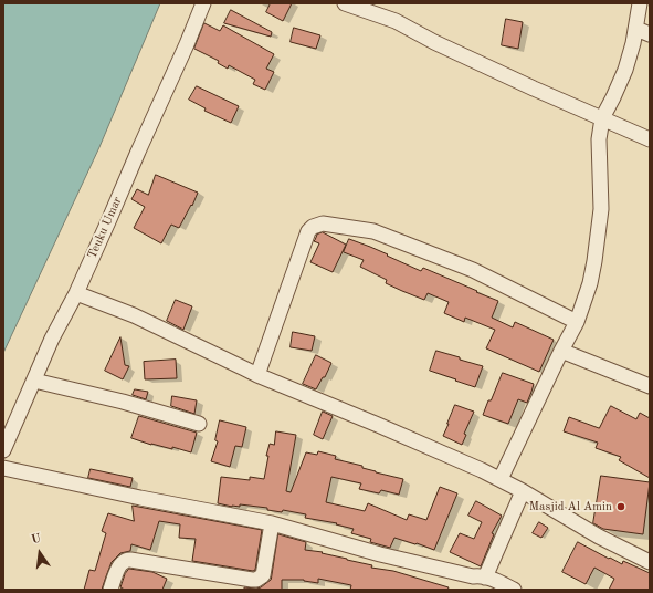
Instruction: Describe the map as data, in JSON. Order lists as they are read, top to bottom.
{
  "streets": {
    "street": ["Teuku Umar"]
  },
  "places": ["Masjid Al Amin"],
  "north": "top"
}
